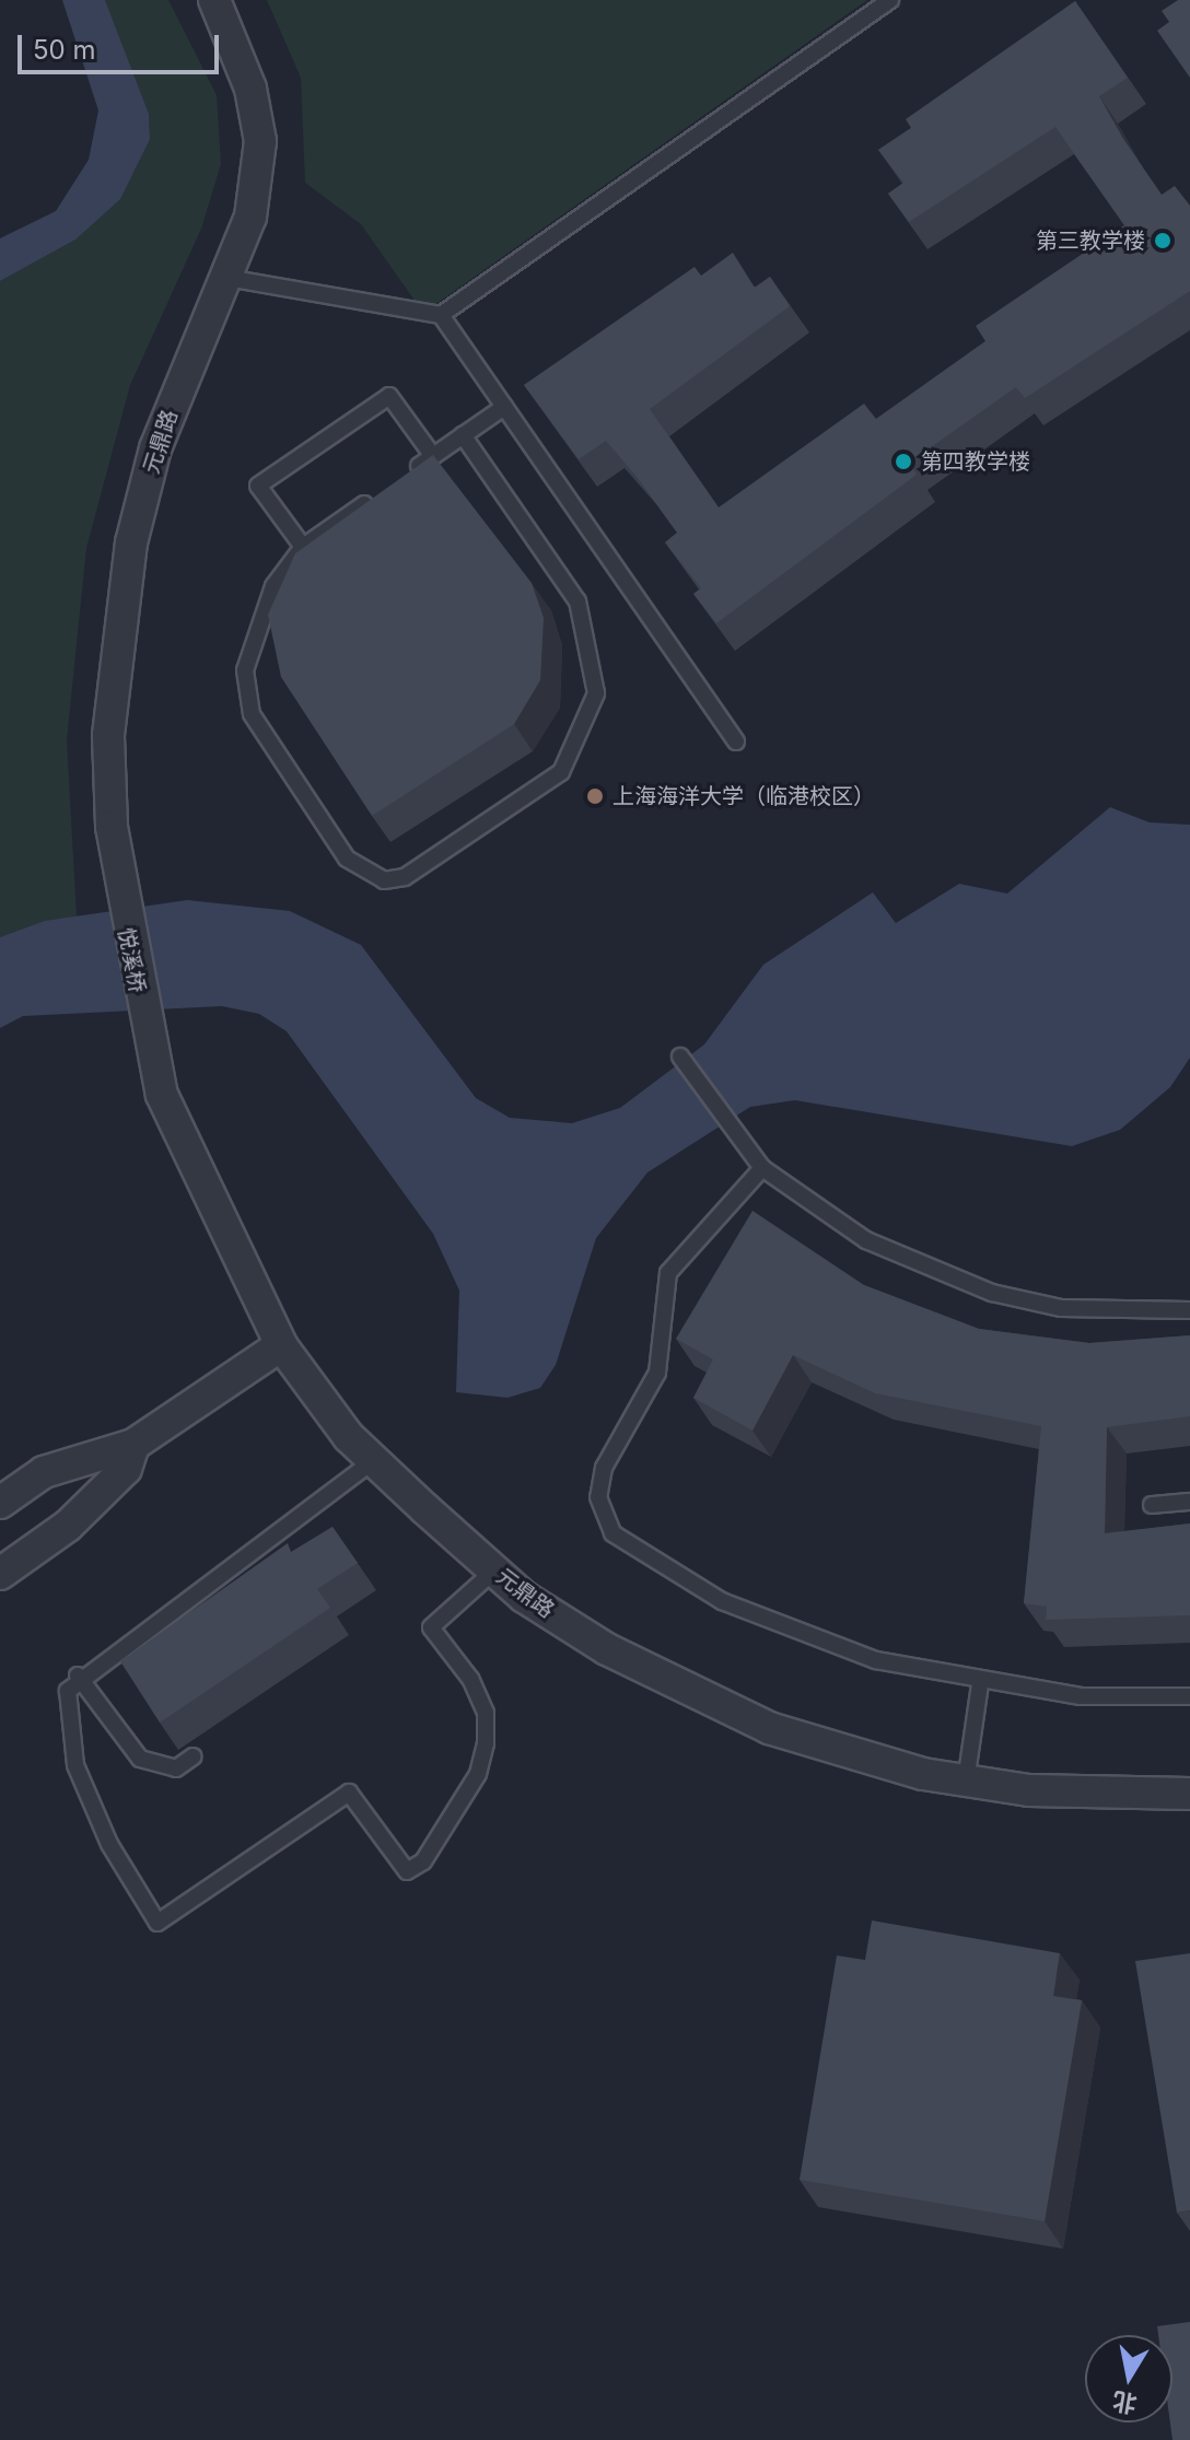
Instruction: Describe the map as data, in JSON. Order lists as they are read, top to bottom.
{
  "streets": {
    "street": ["元鼎路", "悦溪桥"]
  },
  "crossings": [
    ["元鼎路", "悦溪桥"]
  ],
  "places": ["第三教学楼", "第四教学楼", "上海海洋大学（临港校区）"],
  "scale_bar": "50 m",
  "north": "bottom"
}
